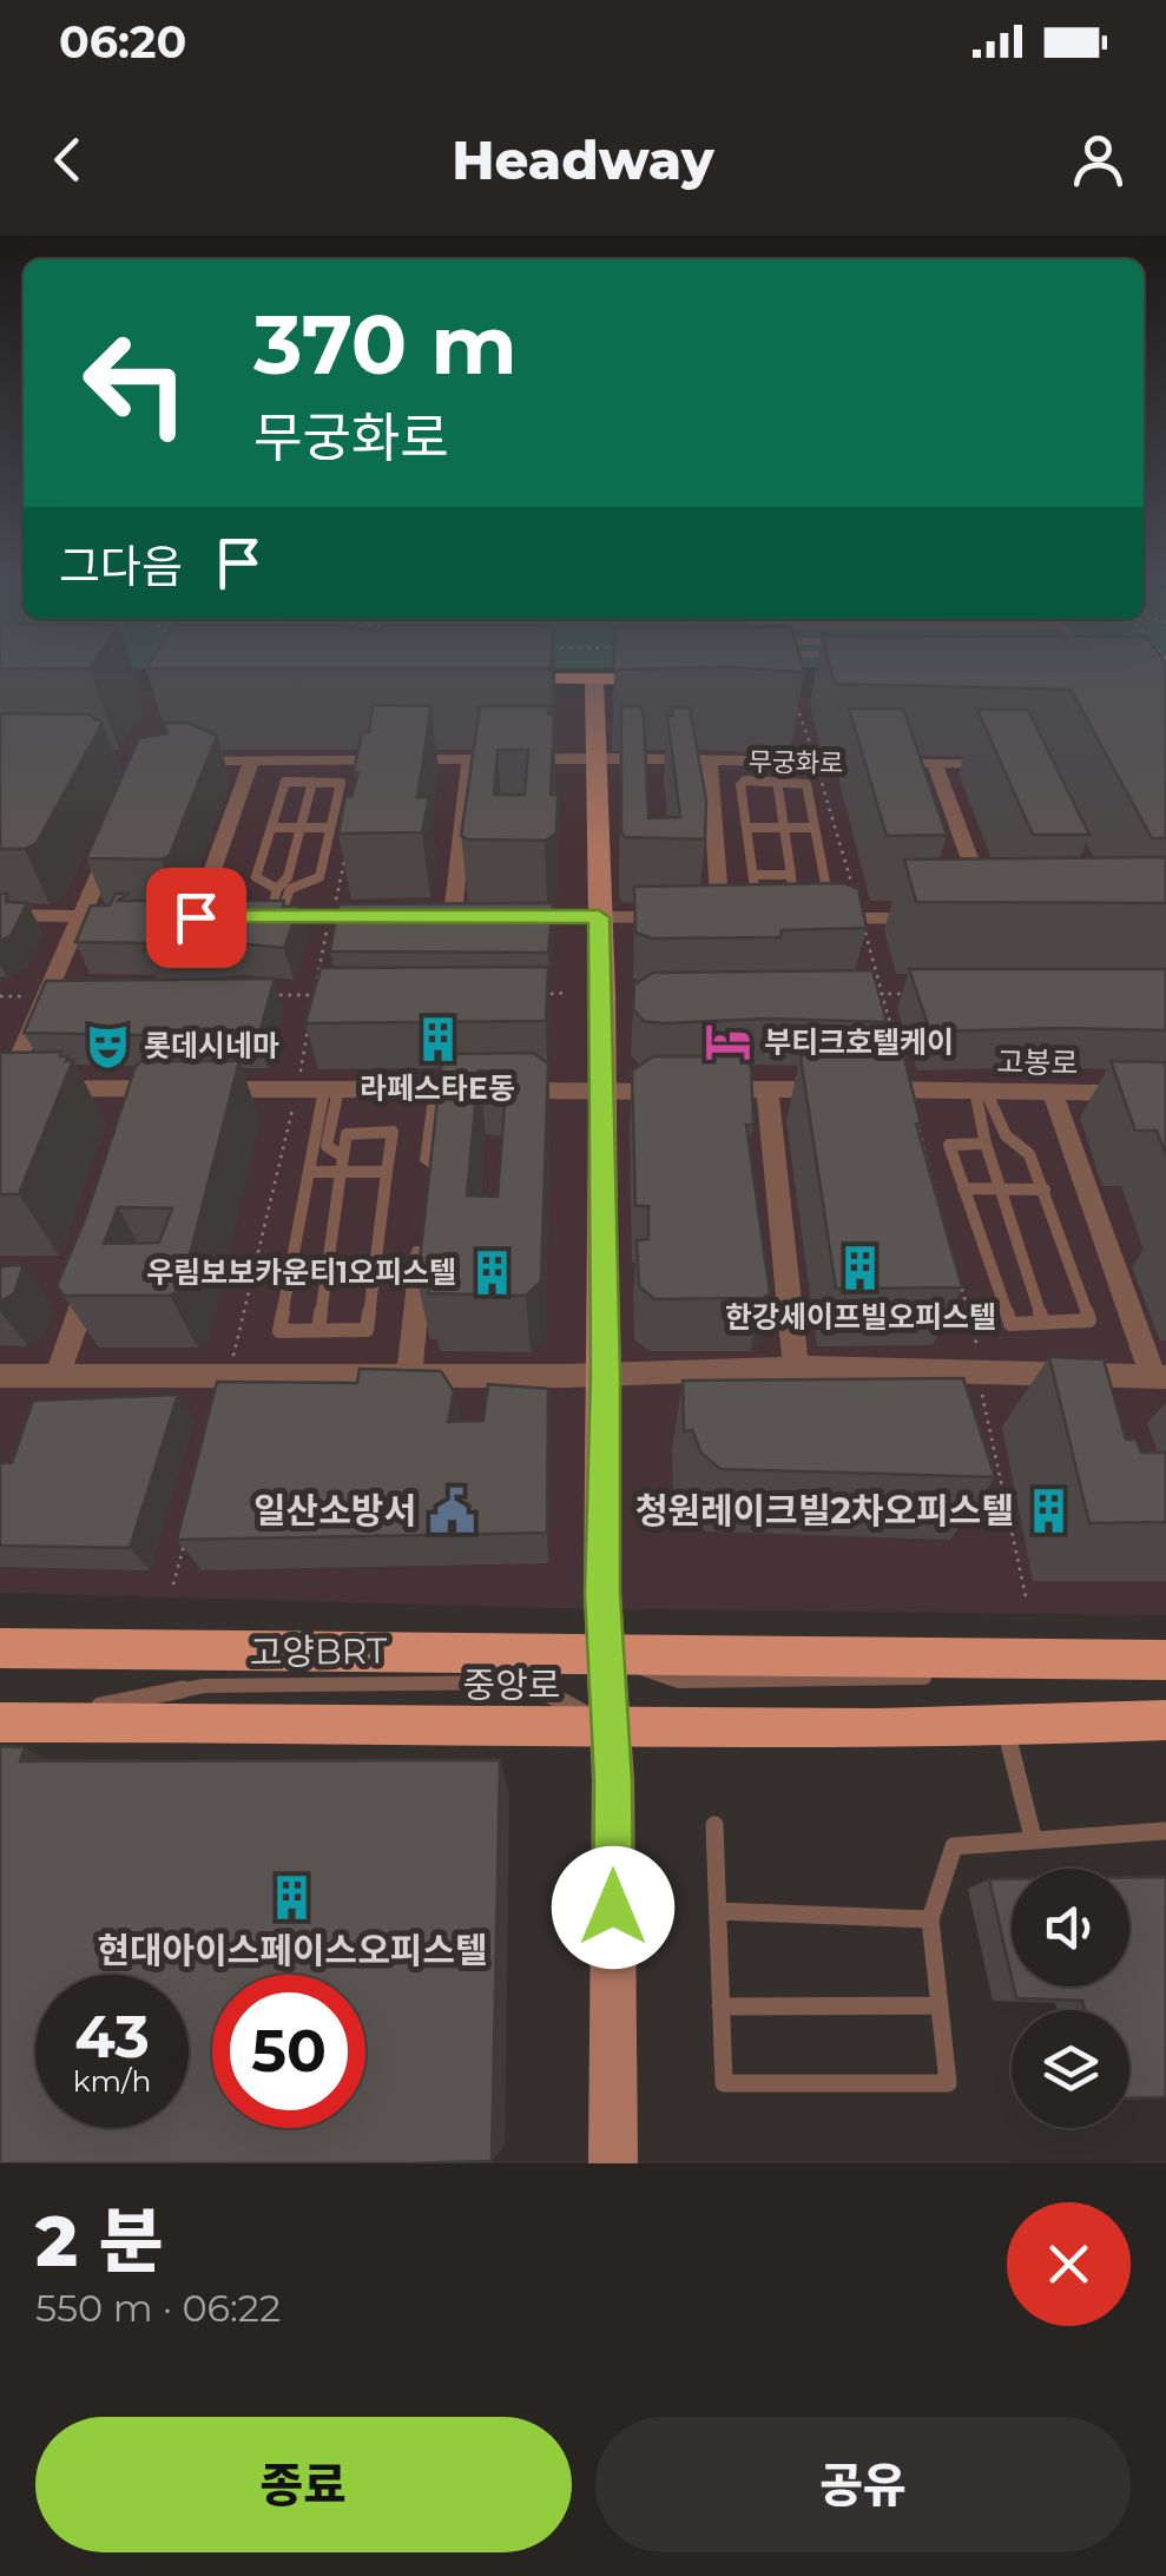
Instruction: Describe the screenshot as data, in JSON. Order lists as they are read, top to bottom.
{
  "streets": {
    "main road": ["중앙로"],
    "street": ["무궁화로", "고봉로"]
  },
  "places": {
    "building": [
      "라페스타E동",
      "한강세이프빌오피스텔",
      "우림보보카운티1오피스텔",
      "청원레이크빌2차오피스텔",
      "현대아이스페이스오피스텔"
    ],
    "hotel": ["부티크호텔케이"],
    "theatre": ["롯데시네마"],
    "public building": ["일산소방서"]
  },
  "page": {
    "status": "06:20",
    "header": "Headway",
    "turn": ["370 m", "무궁화로"],
    "then": "그다음",
    "speed": "43 km/h",
    "limit": "50",
    "heading": ["2 분", "550 m · 06:22"],
    "buttons": ["종료", "공유"]
  }
}
